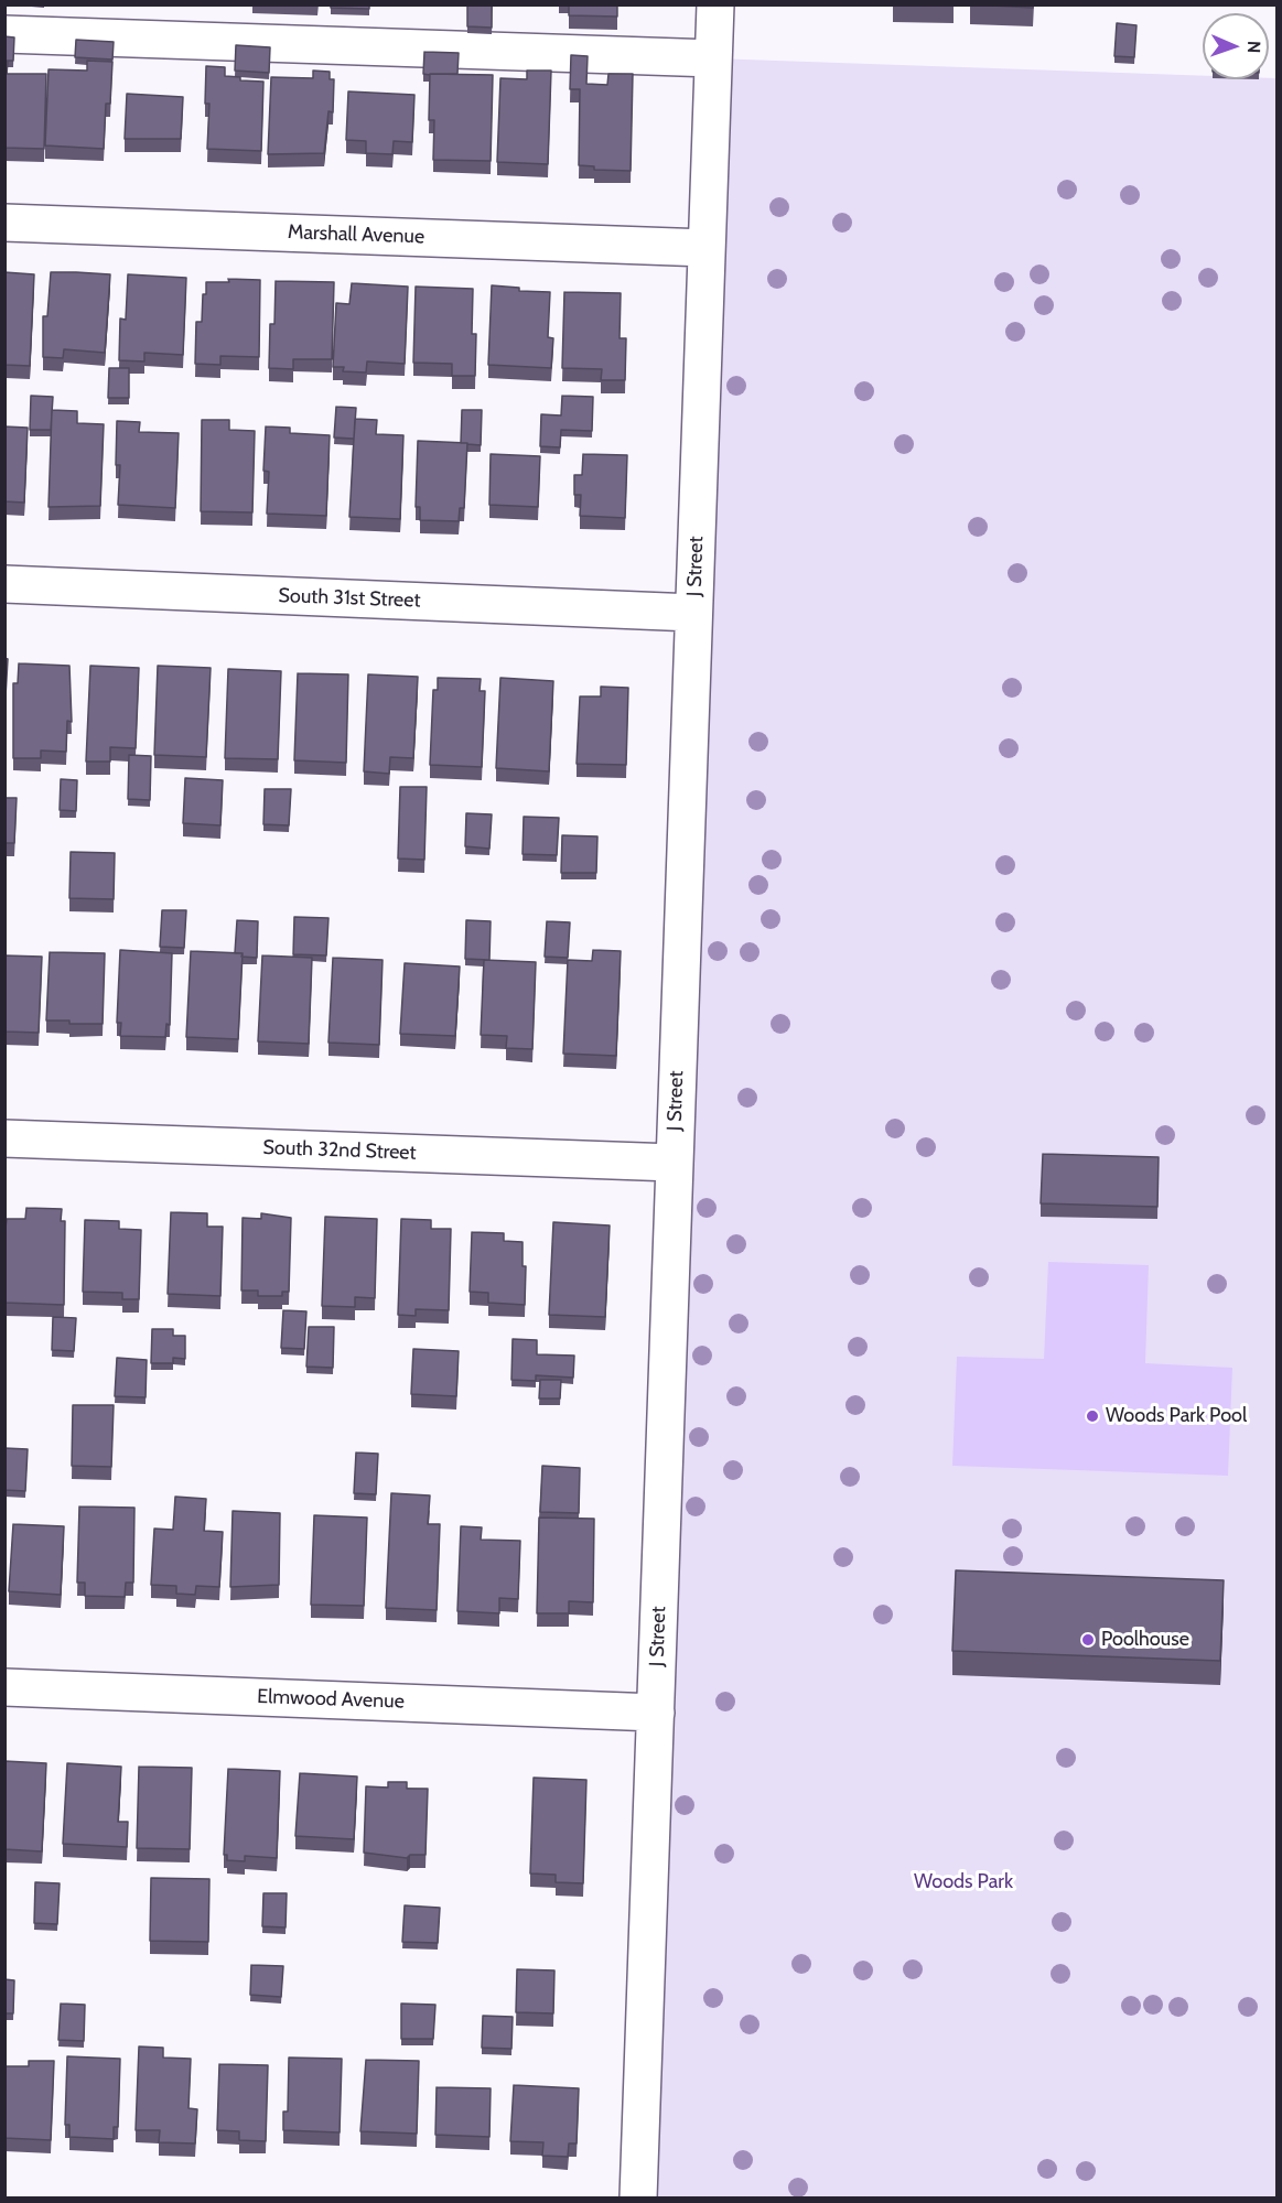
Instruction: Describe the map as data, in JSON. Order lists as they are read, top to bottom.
{
  "streets": {
    "street": [
      "Marshall Avenue",
      "J Street",
      "South 31st Street",
      "South 32nd Street",
      "Elmwood Avenue"
    ]
  },
  "crossings": [
    ["Marshall Avenue", "J Street"],
    ["J Street", "South 31st Street"],
    ["J Street", "South 32nd Street"],
    ["J Street", "Elmwood Avenue"]
  ],
  "parks": ["Woods Park"],
  "places": ["Woods Park Pool", "Poolhouse"],
  "north": "right"
}
